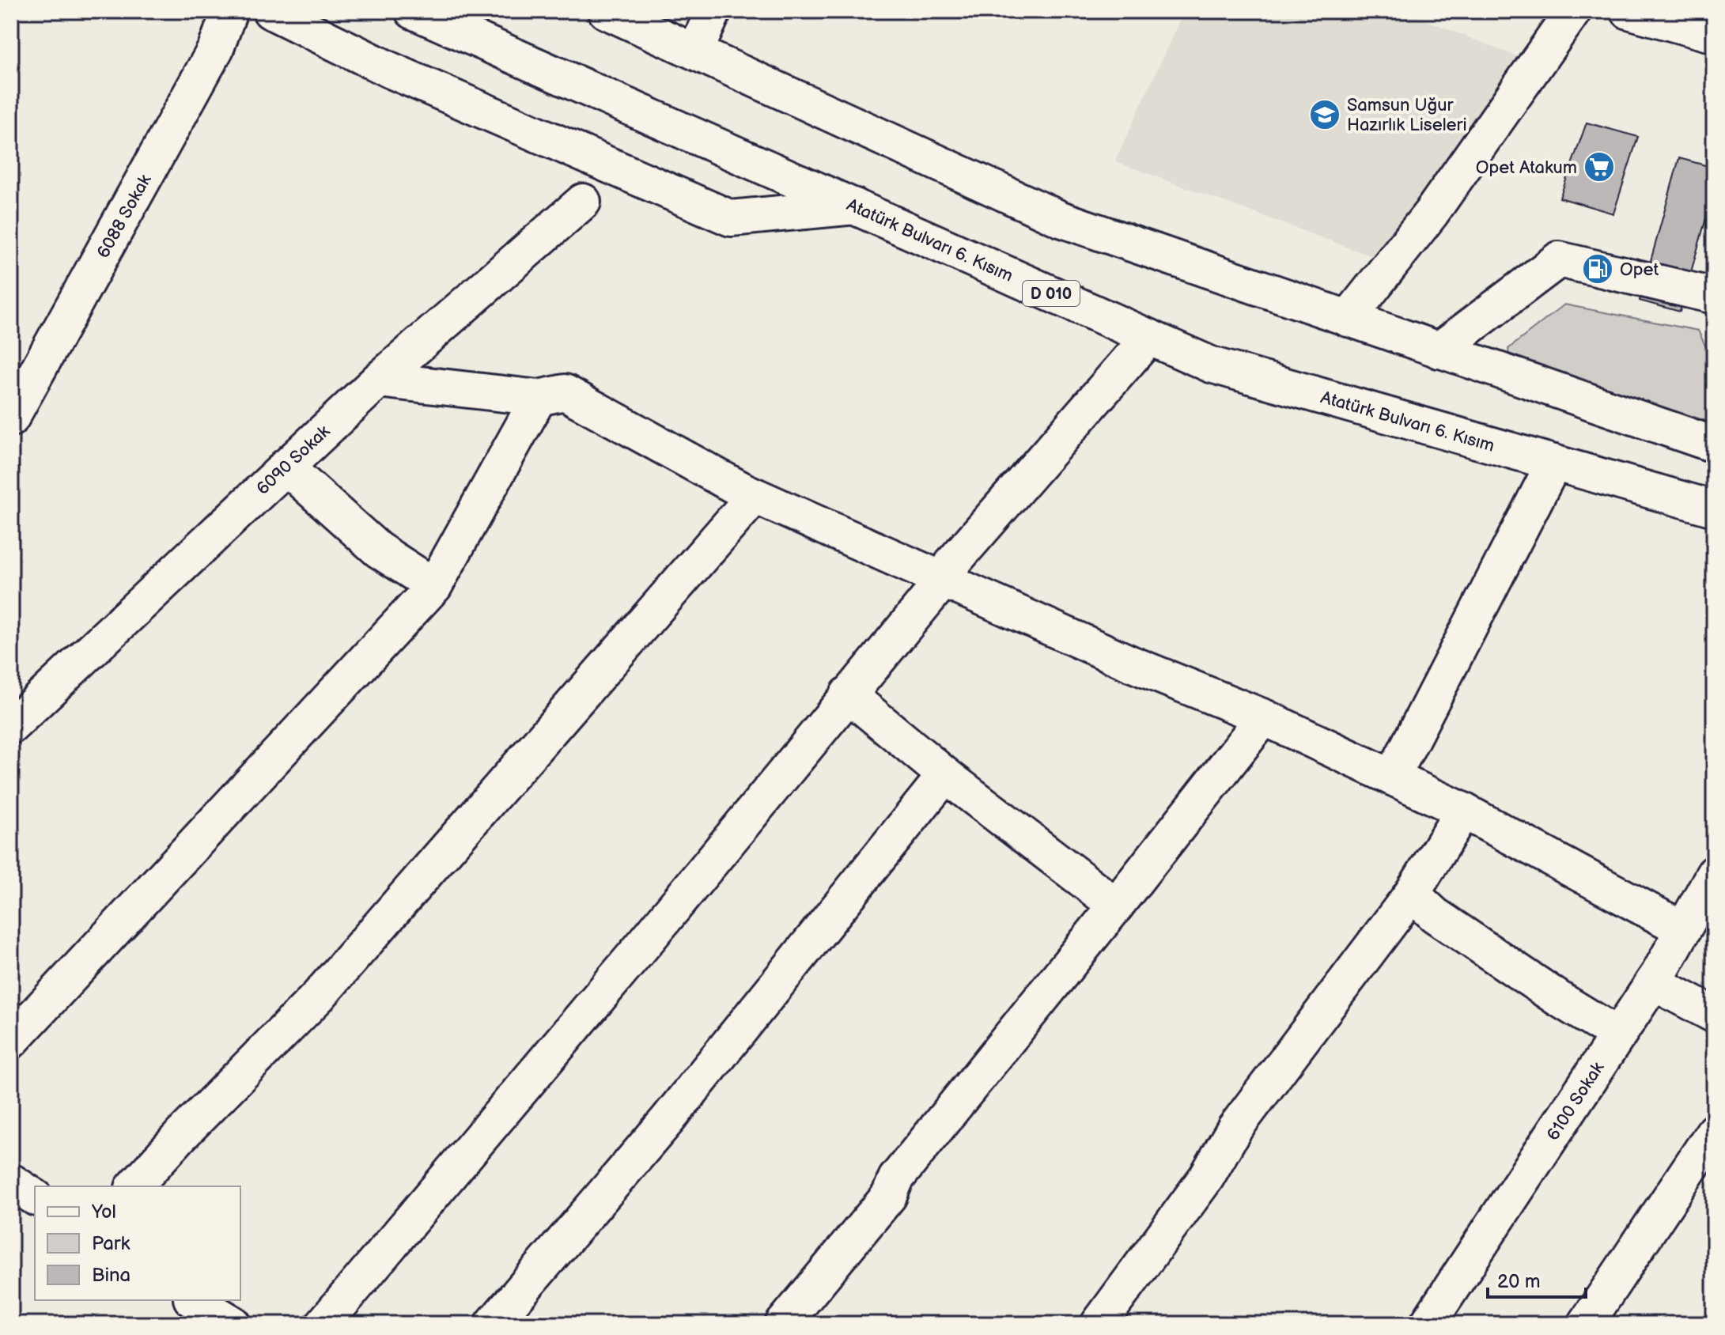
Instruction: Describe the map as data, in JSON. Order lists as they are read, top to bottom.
{
  "streets": {
    "main road": [
      "6088 Sokak",
      "Atatürk Bulvarı 6. Kısım",
      "D 010",
      "6090 Sokak",
      "6100 Sokak"
    ]
  },
  "places": {
    "school or university": ["Samsun Uğur Hazırlık Liseleri"],
    "supermarket": ["Opet Atakum"],
    "fuel station": ["Opet"]
  },
  "legend": ["Yol", "Park", "Bina"],
  "scale_bar": "20 m"
}
